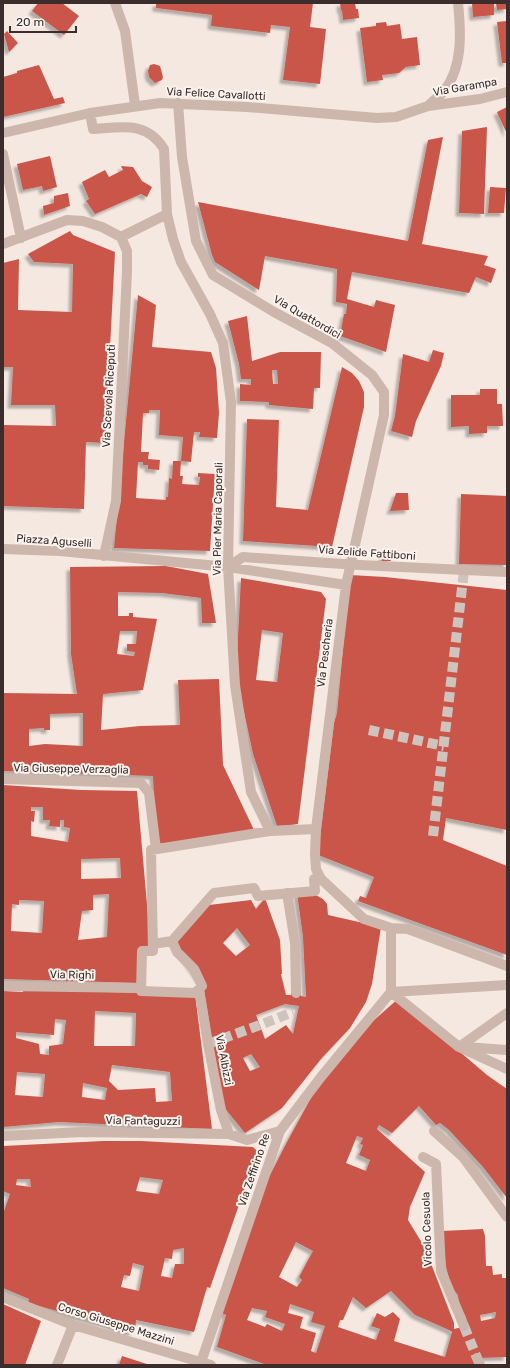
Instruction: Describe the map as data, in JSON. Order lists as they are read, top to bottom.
{
  "streets": {
    "street": [
      "Via Garampa",
      "Via Felice Cavallotti",
      "Via Quattordici",
      "Via Scevola Riceputi",
      "Via Pier Maria Caporali",
      "Piazza Aguselli",
      "Via Zelide Fattiboni",
      "Via Pescheria",
      "Via Giuseppe Verzaglia",
      "Via Righi",
      "Via Albizzi",
      "Via Fantaguzzi",
      "Via Zeffirino Re",
      "Vicolo Cesuola",
      "Corso Giuseppe Mazzini"
    ]
  },
  "crossings": [
    ["Via Garampa", "Via Felice Cavallotti"],
    ["Via Felice Cavallotti", "Via Quattordici"],
    ["Via Felice Cavallotti", "Via Pier Maria Caporali"],
    ["Via Quattordici", "Via Pescheria"],
    ["Via Scevola Riceputi", "Piazza Aguselli"],
    ["Via Pier Maria Caporali", "Via Zelide Fattiboni"],
    ["Via Righi", "Via Albizzi"],
    ["Via Albizzi", "Via Fantaguzzi"],
    ["Via Fantaguzzi", "Via Zeffirino Re"],
    ["Via Zeffirino Re", "Corso Giuseppe Mazzini"]
  ],
  "scale_bar": "20 m"
}
